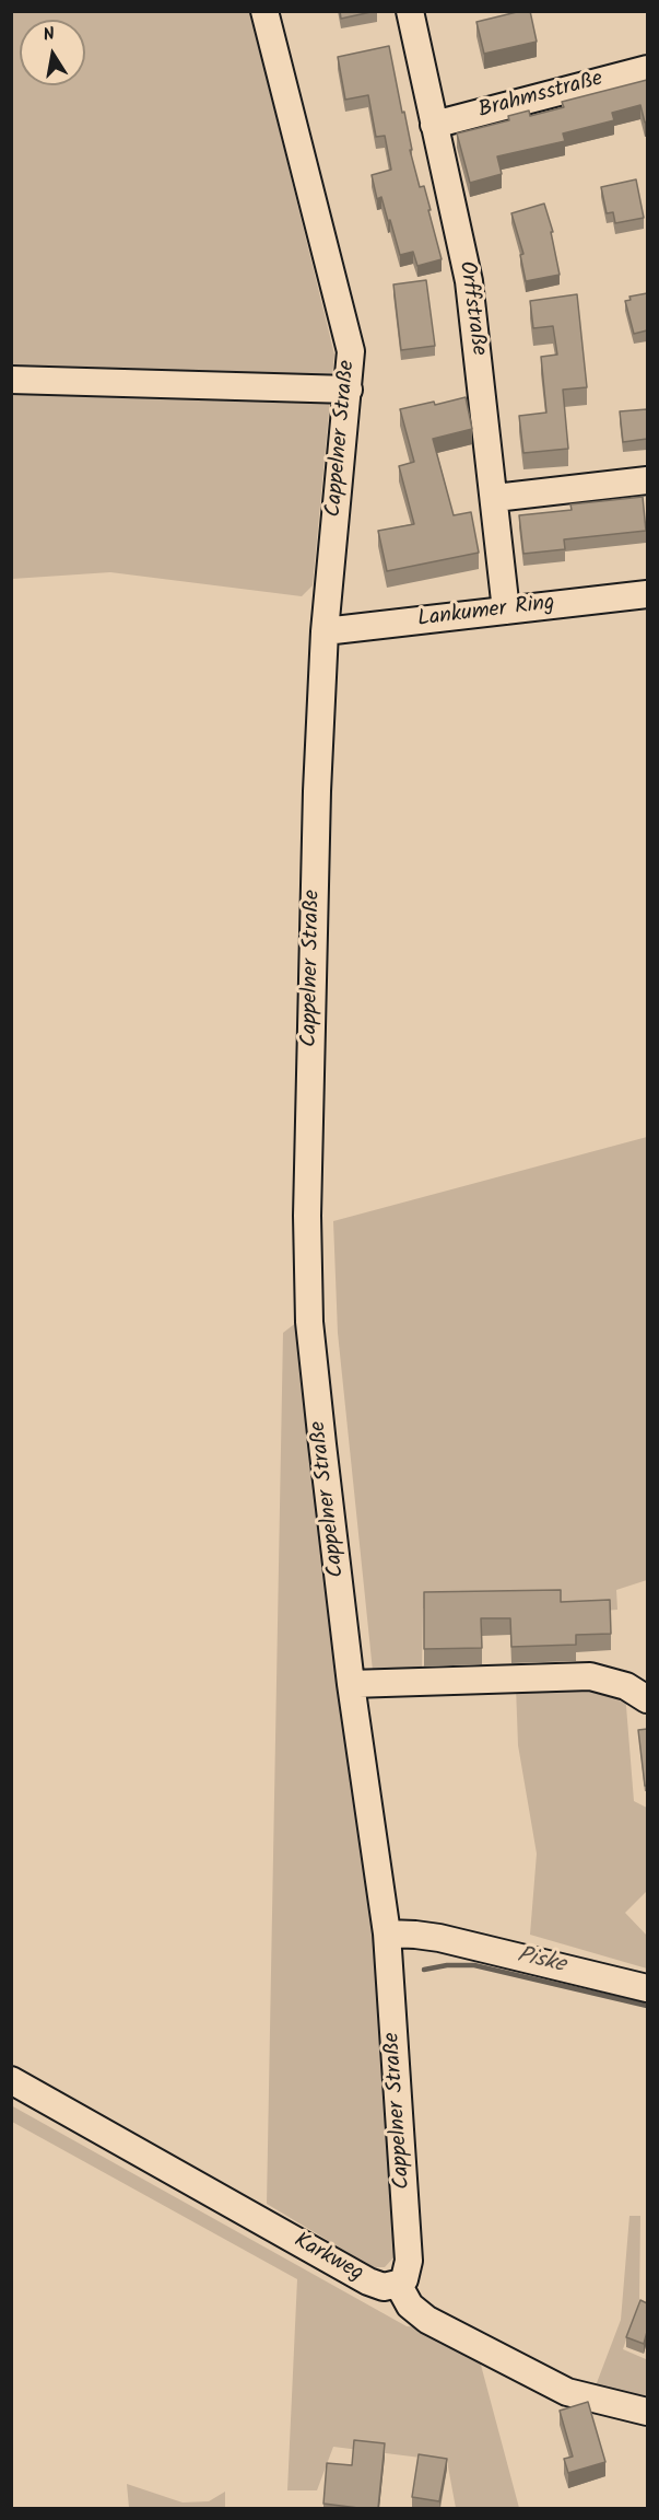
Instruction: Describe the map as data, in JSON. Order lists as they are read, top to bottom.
{
  "streets": {
    "street": [
      "Brahmsstraße",
      "Orffstraße",
      "Cappelner Straße",
      "Lankumer Ring",
      "Karkweg"
    ]
  },
  "crossings": [
    ["Brahmsstraße", "Orffstraße"],
    ["Orffstraße", "Lankumer Ring"],
    ["Cappelner Straße", "Lankumer Ring"],
    ["Cappelner Straße", "Karkweg"]
  ],
  "water": ["Piske"],
  "north": "top"
}
